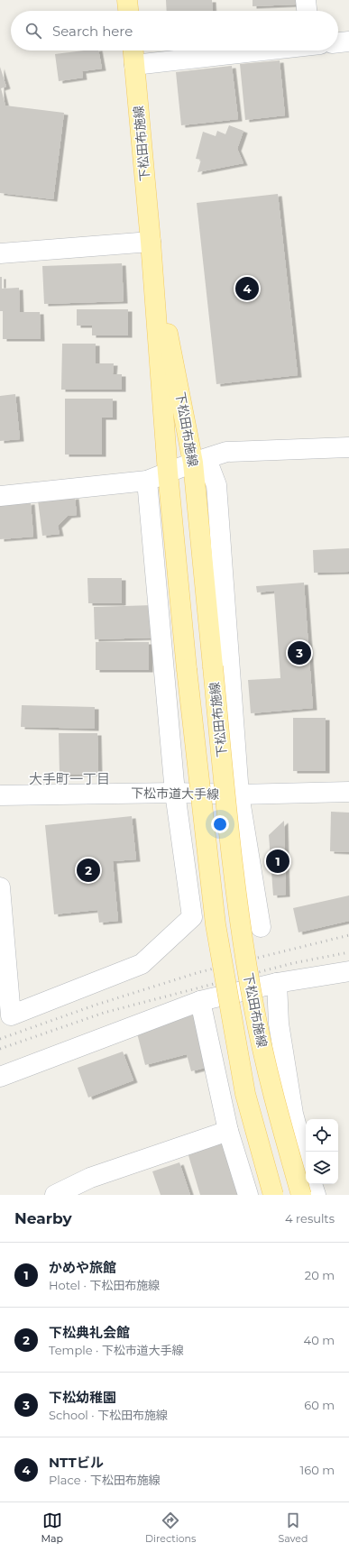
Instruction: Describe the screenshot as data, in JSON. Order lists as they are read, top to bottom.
{
  "streets": {
    "main road": ["下松田布施線"],
    "street": ["下松市道大手線"]
  },
  "districts": ["大手町一丁目"],
  "page": {
    "search": "Search here",
    "pins": [
      "4",
      "3",
      "1",
      "2"
    ],
    "heading": ["Nearby", "4 results"],
    "list": [
      {
        "mark": "1",
        "name": "かめや旅館",
        "note": "Hotel · 下松田布施線",
        "value": "20 m"
      },
      {
        "mark": "2",
        "name": "下松典礼会館",
        "note": "Temple · 下松市道大手線",
        "value": "40 m"
      },
      {
        "mark": "3",
        "name": "下松幼稚園",
        "note": "School · 下松田布施線",
        "value": "60 m"
      },
      {
        "mark": "4",
        "name": "NTTビル",
        "note": "Place · 下松田布施線",
        "value": "160 m"
      }
    ],
    "nav": ["Map", "Directions", "Saved"]
  }
}
